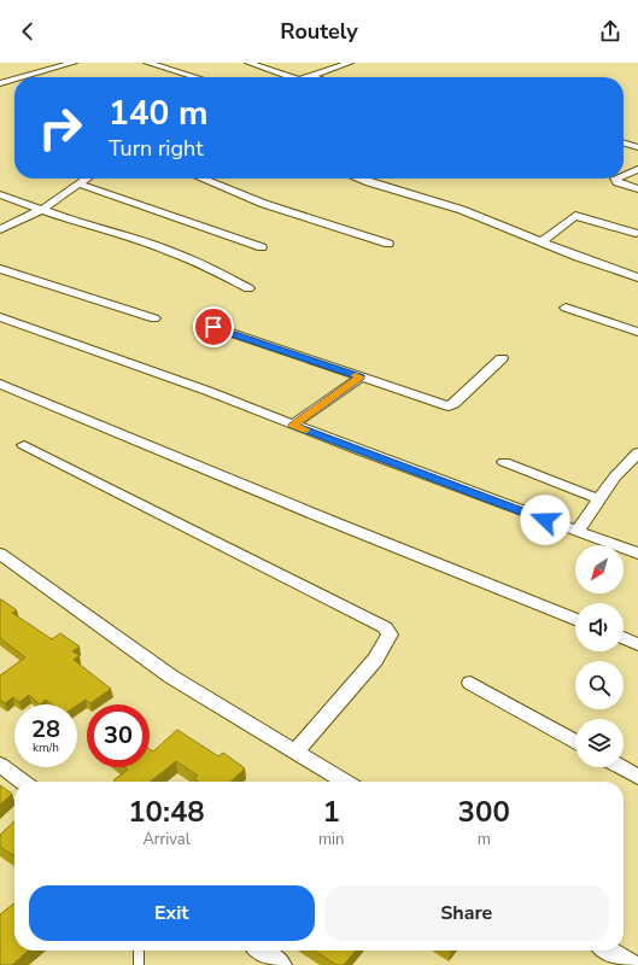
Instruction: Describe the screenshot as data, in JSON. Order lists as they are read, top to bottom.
{
  "north": "bottom left",
  "page": {
    "header": "Routely",
    "turn": ["140 m", "Turn right"],
    "speed": "28 km/h",
    "limit": "30",
    "eta": [
      "10:48",
      "Arrival",
      "1",
      "min",
      "300",
      "m"
    ],
    "buttons": ["Exit", "Share"]
  }
}
